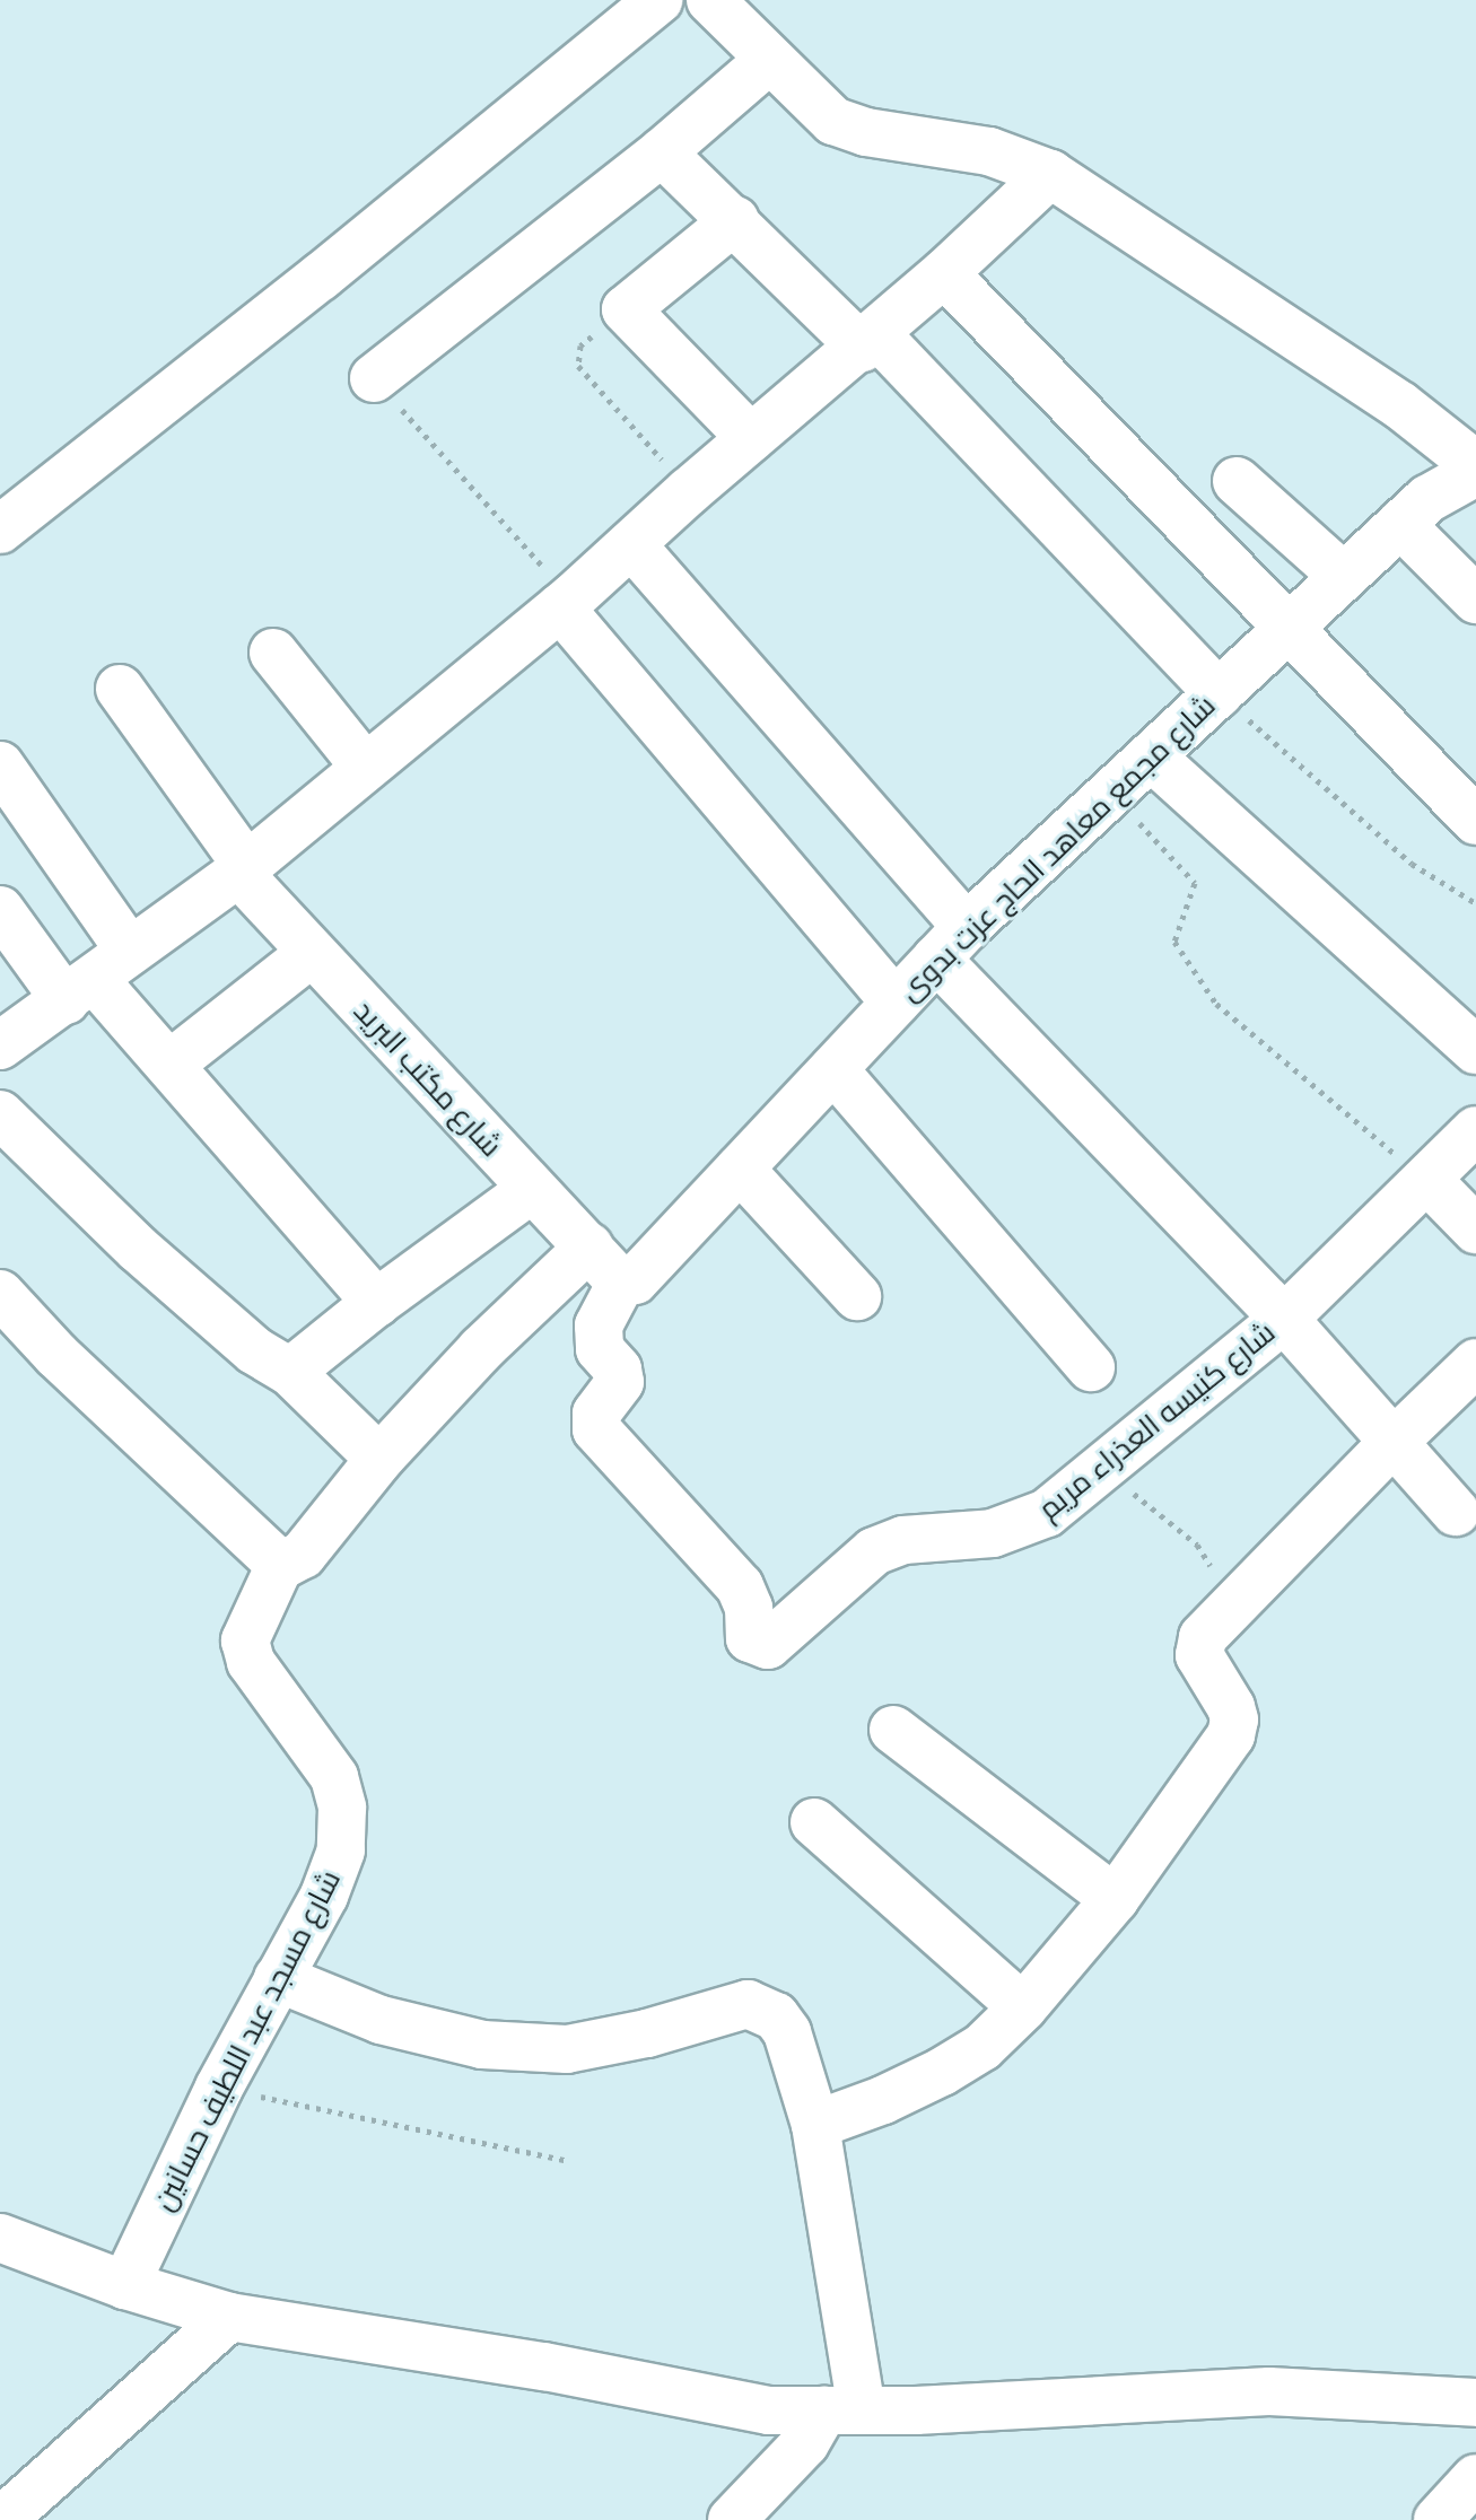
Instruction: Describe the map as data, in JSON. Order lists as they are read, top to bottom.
{
  "streets": {
    "street": [
      "شارع مجمع معاهد الحاج عزت بدوى",
      "شارع مكتب البريد",
      "شارع كنيسه العذراء مريم",
      "شارع مسجد عبد اللطيف حسانين"
    ]
  },
  "crossings": [
    ["شارع مجمع معاهد الحاج عزت بدوى", "شارع مكتب البريد"],
    ["شارع مجمع معاهد الحاج عزت بدوى", "شارع كنيسه العذراء مريم"],
    ["شارع مكتب البريد", "شارع كنيسه العذراء مريم"]
  ]
}
